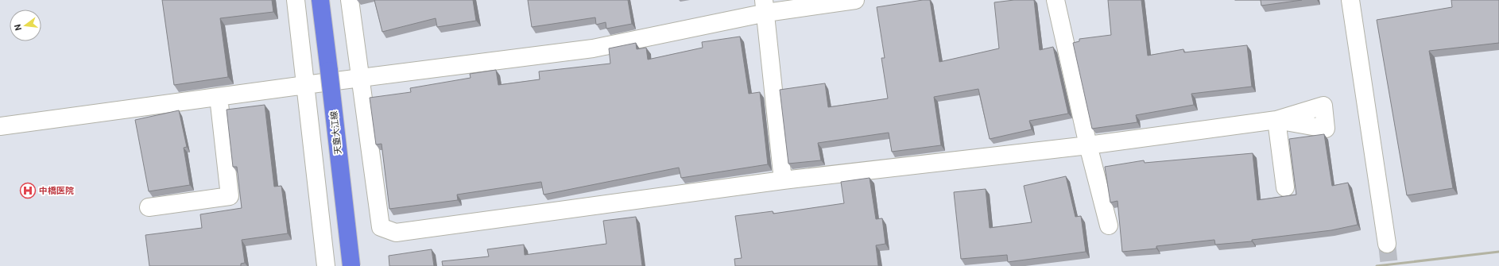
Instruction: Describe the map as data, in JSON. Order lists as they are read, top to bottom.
{
  "streets": {
    "main road": ["天童大江線"]
  },
  "places": {
    "hospital": ["中橋医院"]
  },
  "north": "left"
}
